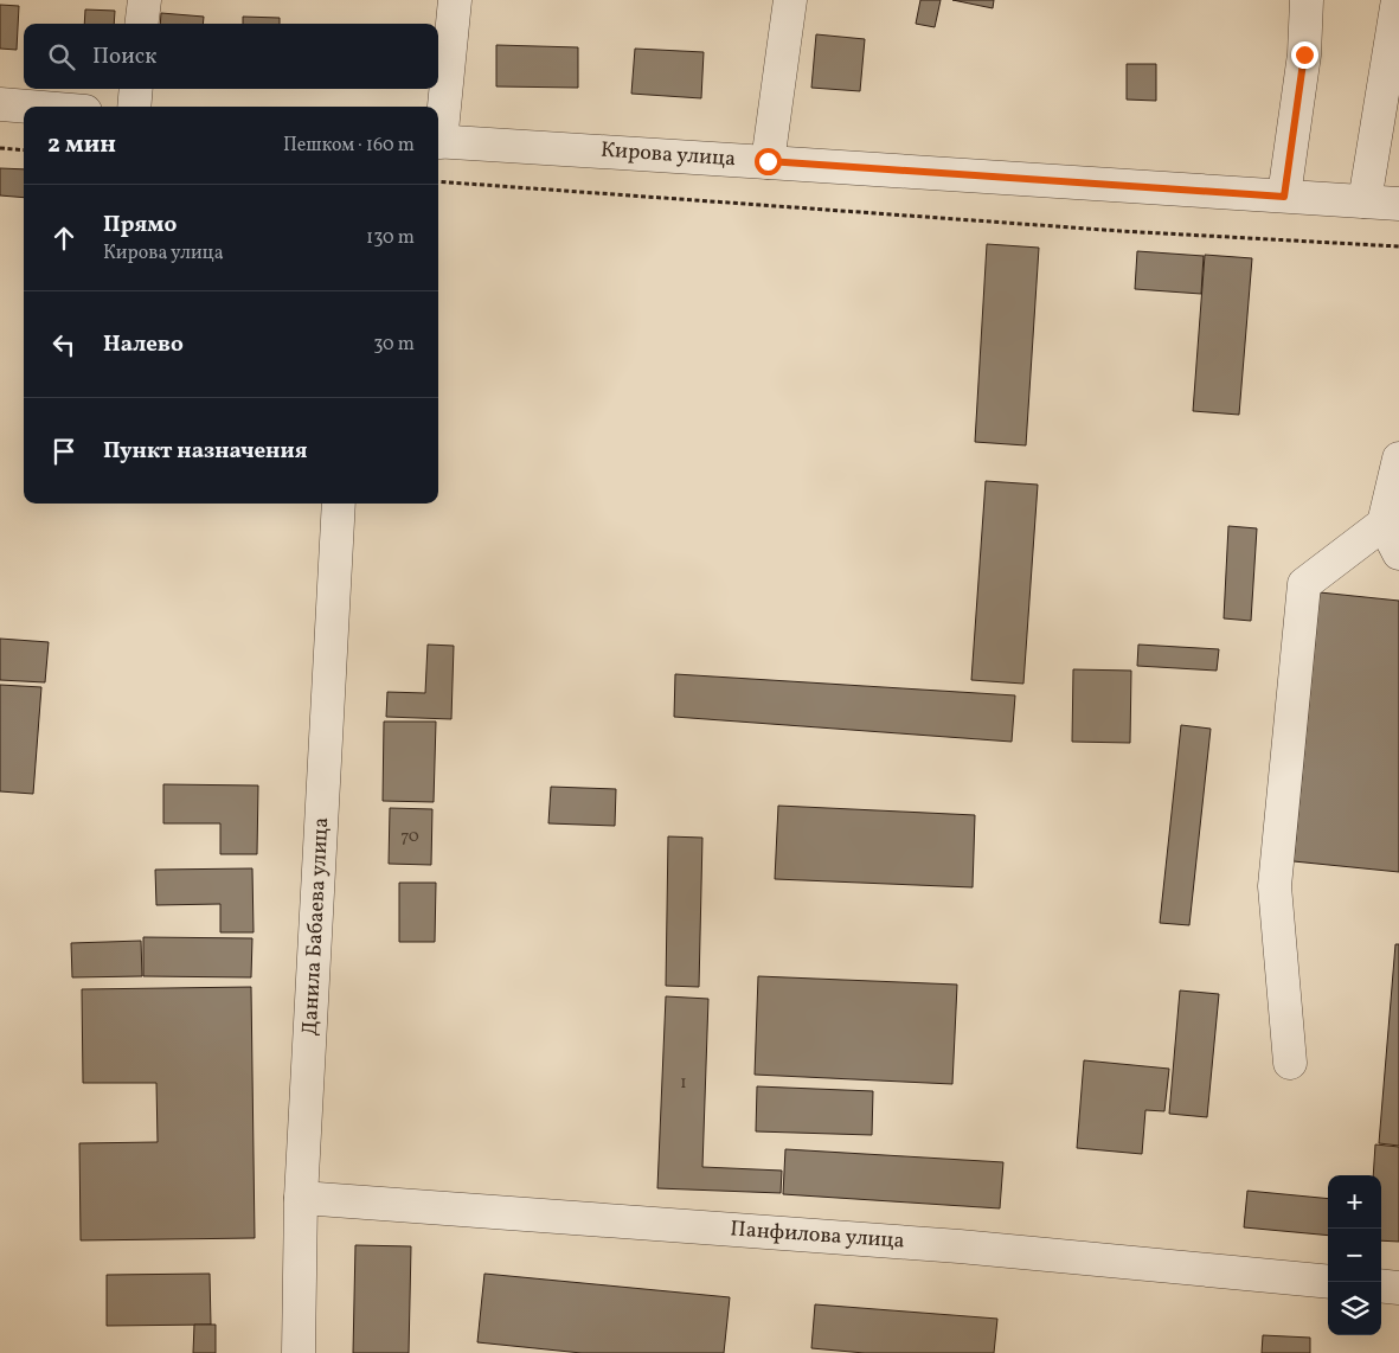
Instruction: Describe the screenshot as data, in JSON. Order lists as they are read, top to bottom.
{
  "streets": {
    "street": ["Кирова улица", "Данила Бабаева улица", "Панфилова улица"]
  },
  "crossings": [
    ["Данила Бабаева улица", "Панфилова улица"]
  ],
  "house_numbers": ["70", "1"],
  "page": {
    "search": "Поиск",
    "heading": ["2 мин", "Пешком · 160 m"],
    "list": [
      ["Прямо", "Кирова улица", "130 m"],
      ["Налево", "30 m"],
      "Пункт назначения"
    ],
    "map_buttons": ["+", "−"]
  }
}
